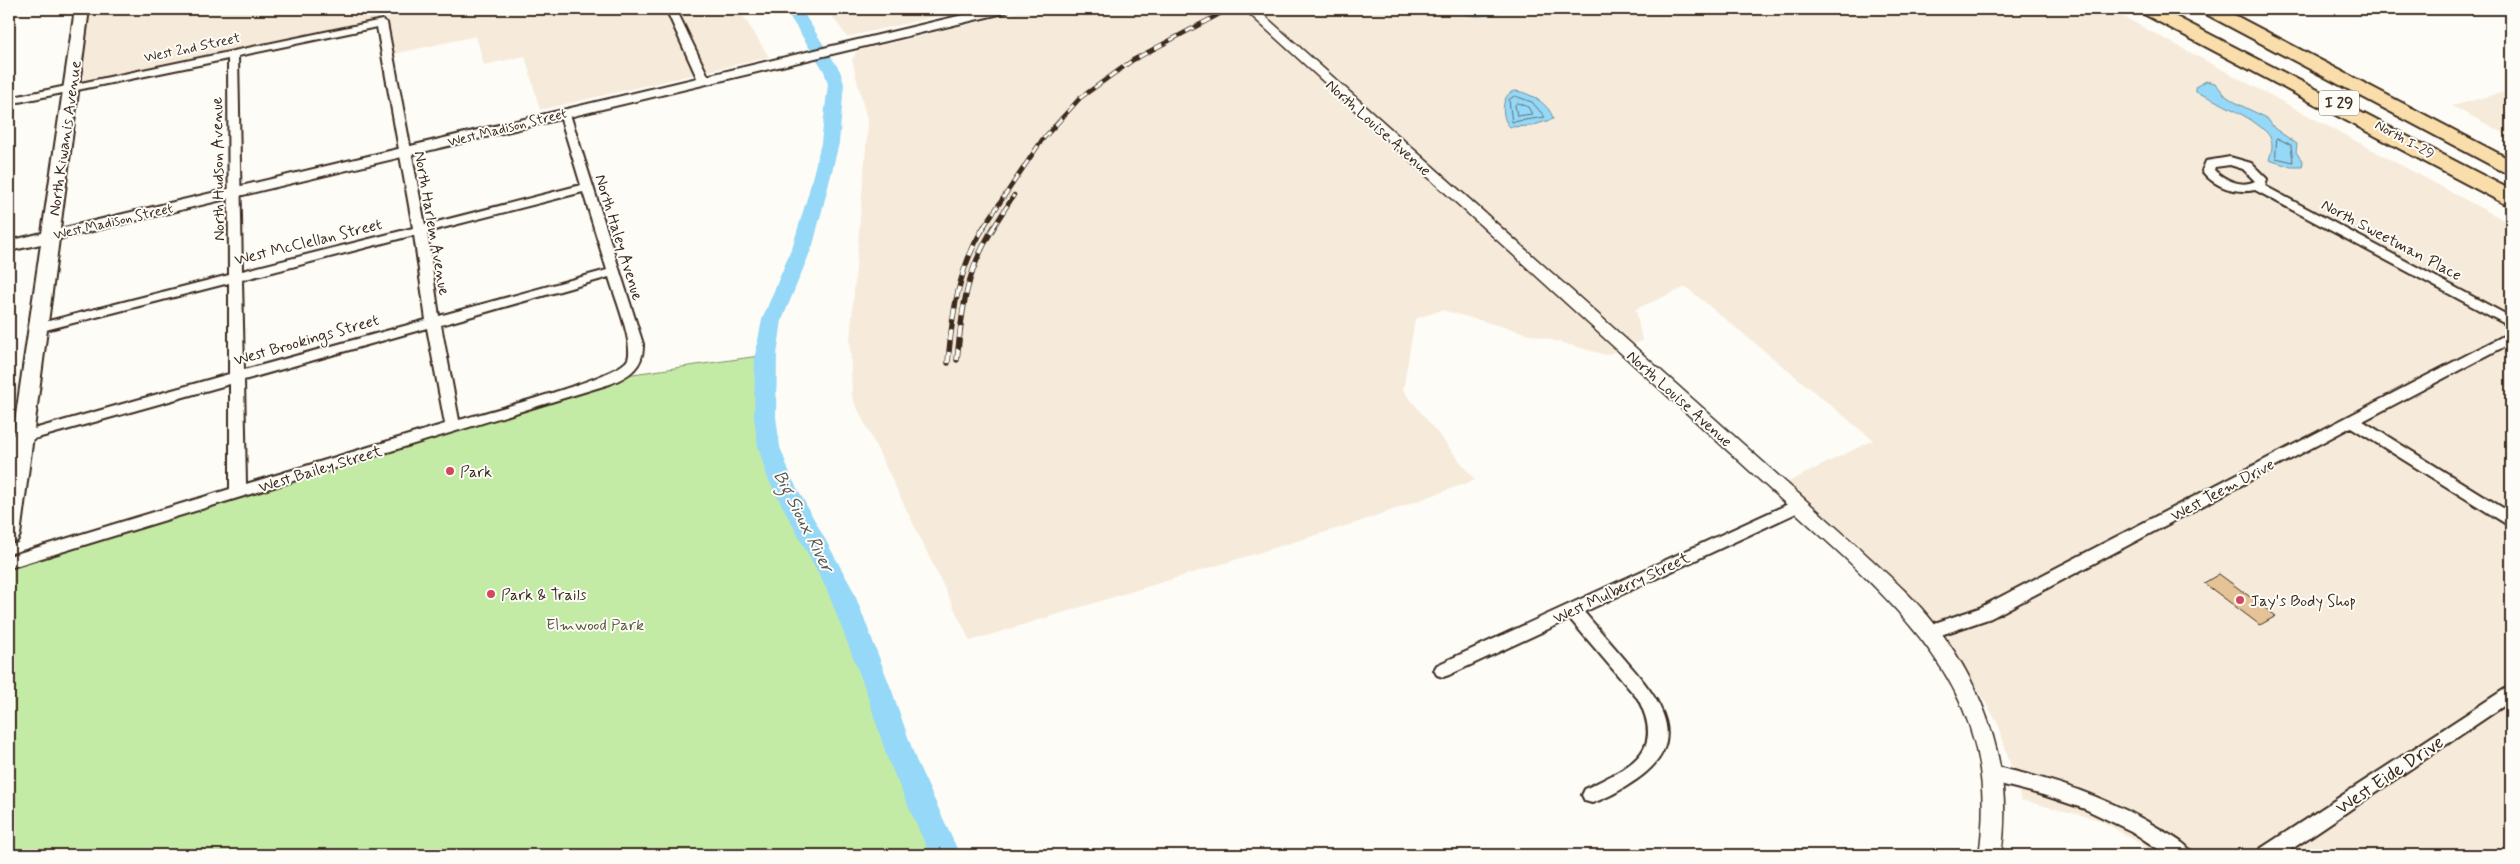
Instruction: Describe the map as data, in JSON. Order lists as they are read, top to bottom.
{
  "streets": {
    "highway": ["I 29", "North I-29"],
    "main road": ["West Madison Street", "North Kiwanis Avenue"],
    "street": [
      "West 2nd Street",
      "North Louise Avenue",
      "North Hudson Avenue",
      "North Harlem Avenue",
      "North Haley Avenue",
      "North Sweetman Place",
      "West McClellan Street",
      "West Brookings Street",
      "West Bailey Street",
      "West Teem Drive",
      "West Mulberry Street",
      "West Eide Drive"
    ]
  },
  "crossings": [
    ["West 2nd Street", "North Kiwanis Avenue"],
    ["West 2nd Street", "North Hudson Avenue"],
    ["West 2nd Street", "North Harlem Avenue"],
    ["West Madison Street", "North Kiwanis Avenue"],
    ["West Madison Street", "North Hudson Avenue"],
    ["West Madison Street", "North Harlem Avenue"],
    ["West Madison Street", "North Haley Avenue"],
    ["North Louise Avenue", "West Teem Drive"],
    ["North Louise Avenue", "West Mulberry Street"],
    ["North Kiwanis Avenue", "West McClellan Street"],
    ["North Kiwanis Avenue", "West Brookings Street"],
    ["North Hudson Avenue", "West McClellan Street"],
    ["North Hudson Avenue", "West Brookings Street"],
    ["North Hudson Avenue", "West Bailey Street"],
    ["North Harlem Avenue", "West McClellan Street"],
    ["North Harlem Avenue", "West Brookings Street"],
    ["North Harlem Avenue", "West Bailey Street"],
    ["North Haley Avenue", "West McClellan Street"],
    ["North Haley Avenue", "West Brookings Street"],
    ["North Haley Avenue", "West Bailey Street"]
  ],
  "water": ["Big Sioux River"],
  "parks": ["Elmwood Park"],
  "places": ["Park", "Park & Trails", "Jay's Body Shop"]
}
